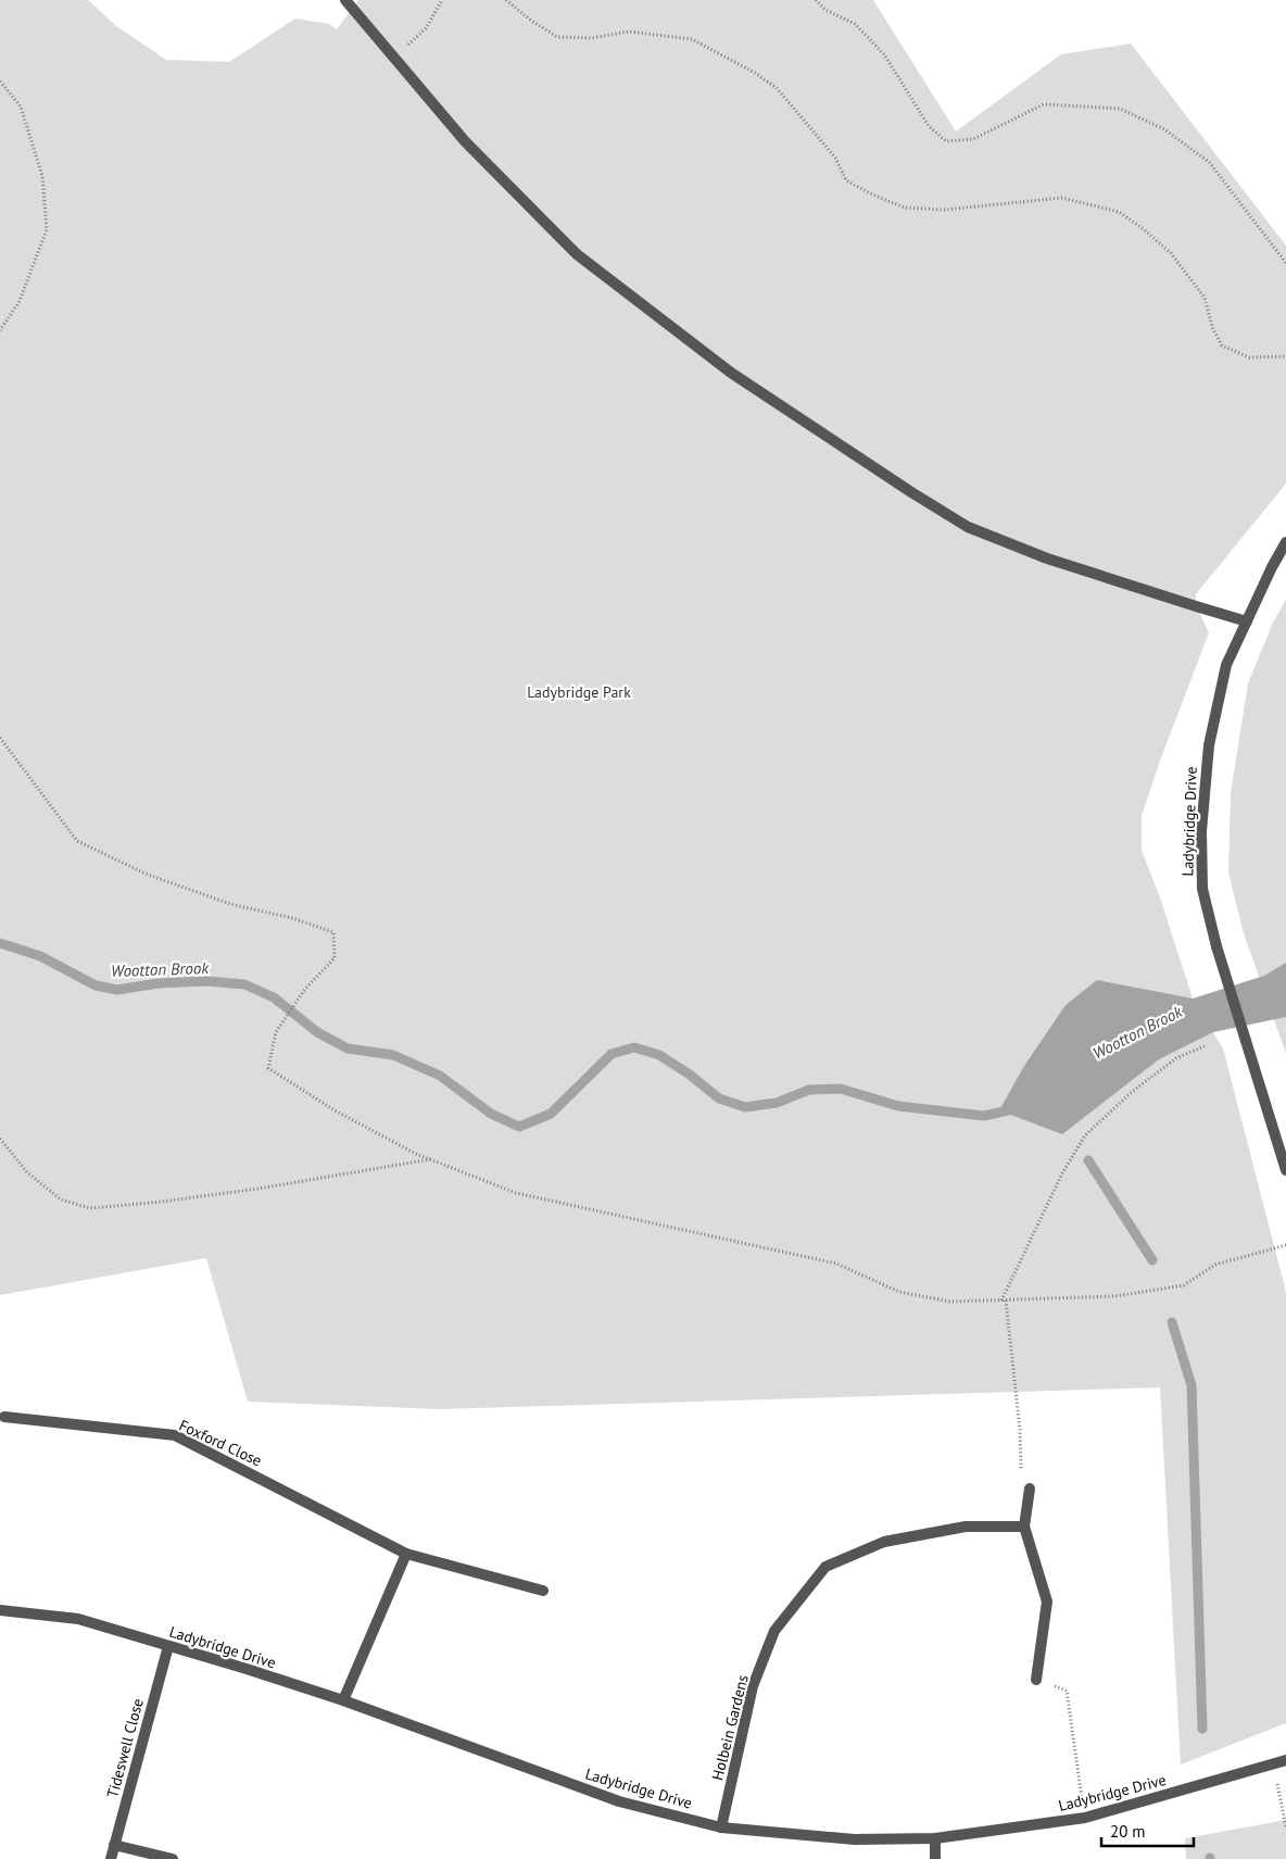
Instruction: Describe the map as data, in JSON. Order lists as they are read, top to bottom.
{
  "streets": {
    "street": [
      "Ladybridge Drive",
      "Foxford Close",
      "Holbein Gardens",
      "Tideswell Close"
    ]
  },
  "crossings": [
    ["Ladybridge Drive", "Holbein Gardens"],
    ["Ladybridge Drive", "Tideswell Close"]
  ],
  "water": ["Wootton Brook"],
  "parks": ["Ladybridge Park"],
  "scale_bar": "20 m"
}
